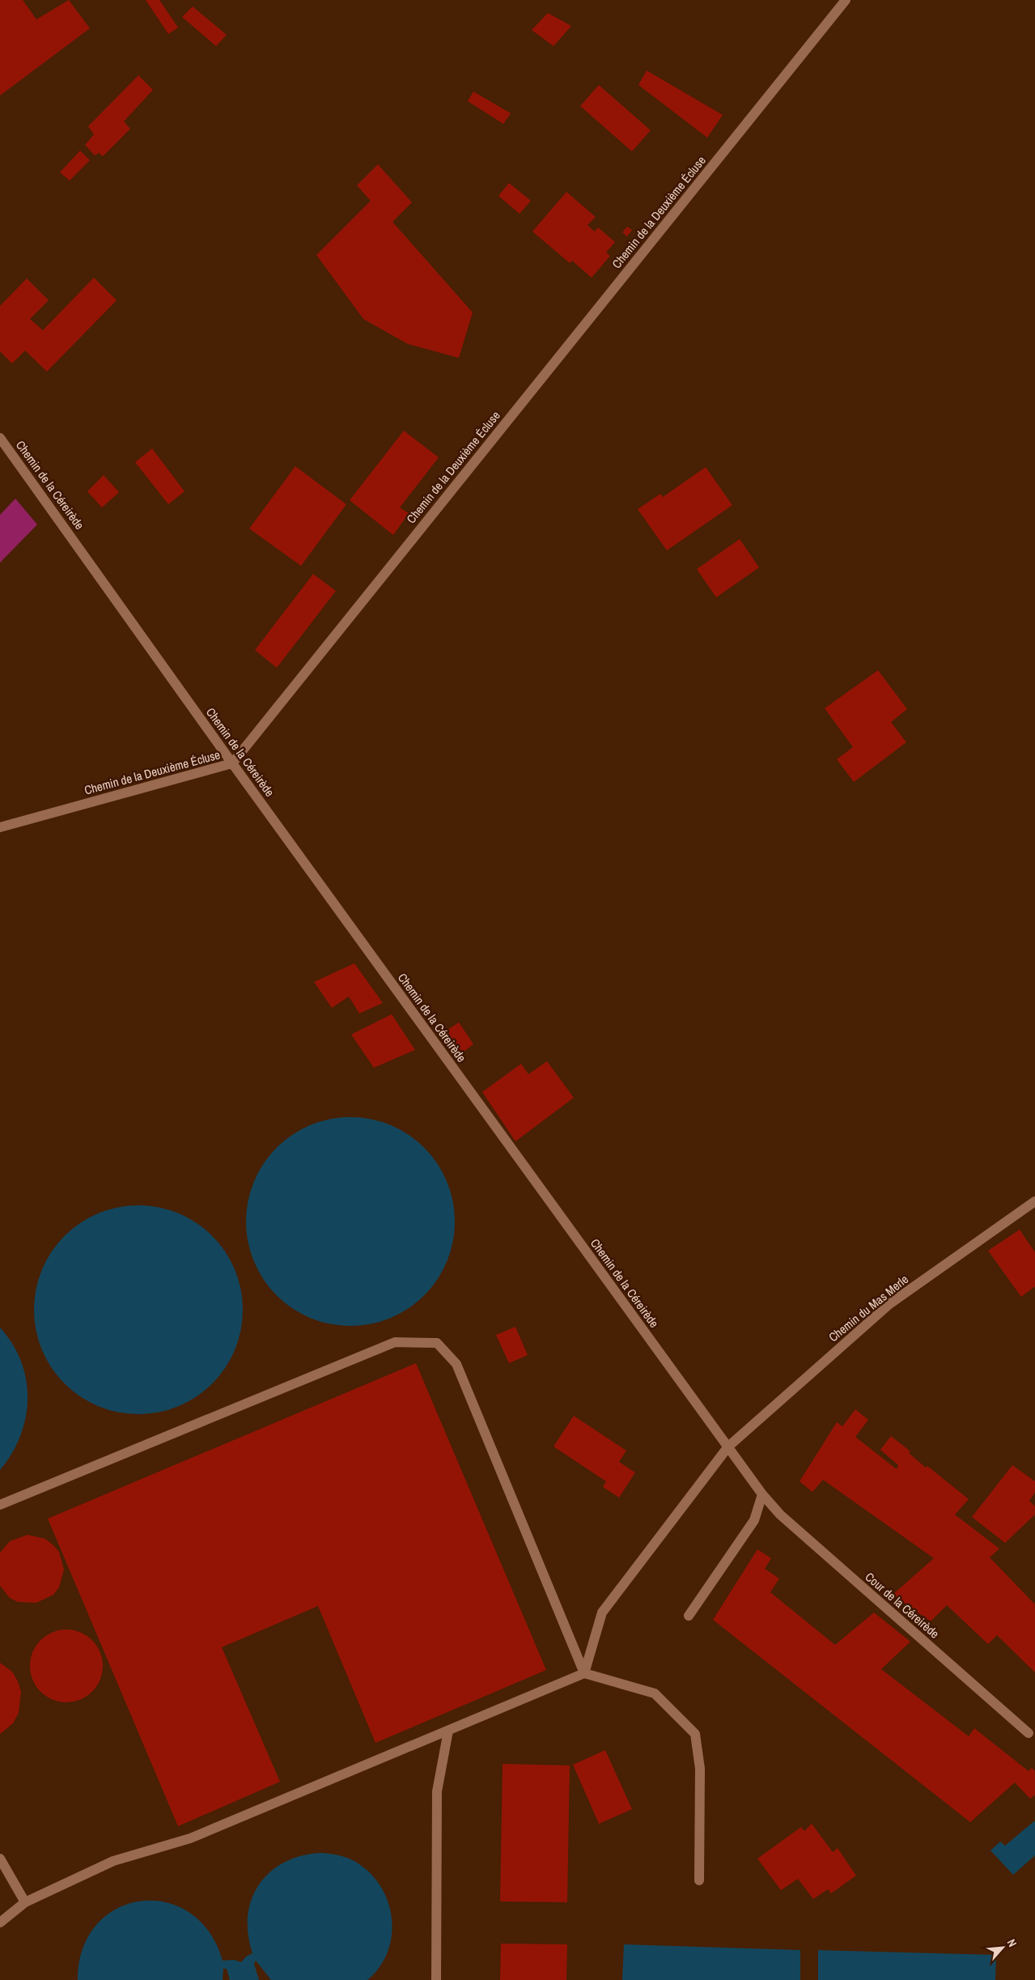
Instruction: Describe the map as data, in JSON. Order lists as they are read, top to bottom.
{
  "streets": {
    "street": [
      "Chemin de la Deuxième Écluse",
      "Chemin de la Céreirède",
      "Chemin du Mas Merle",
      "Cour de la Céreirède"
    ]
  },
  "crossings": [
    ["Chemin de la Deuxième Écluse", "Chemin de la Céreirède"],
    ["Chemin de la Céreirède", "Chemin du Mas Merle"],
    ["Chemin de la Céreirède", "Cour de la Céreirède"]
  ],
  "north": "top right"
}
